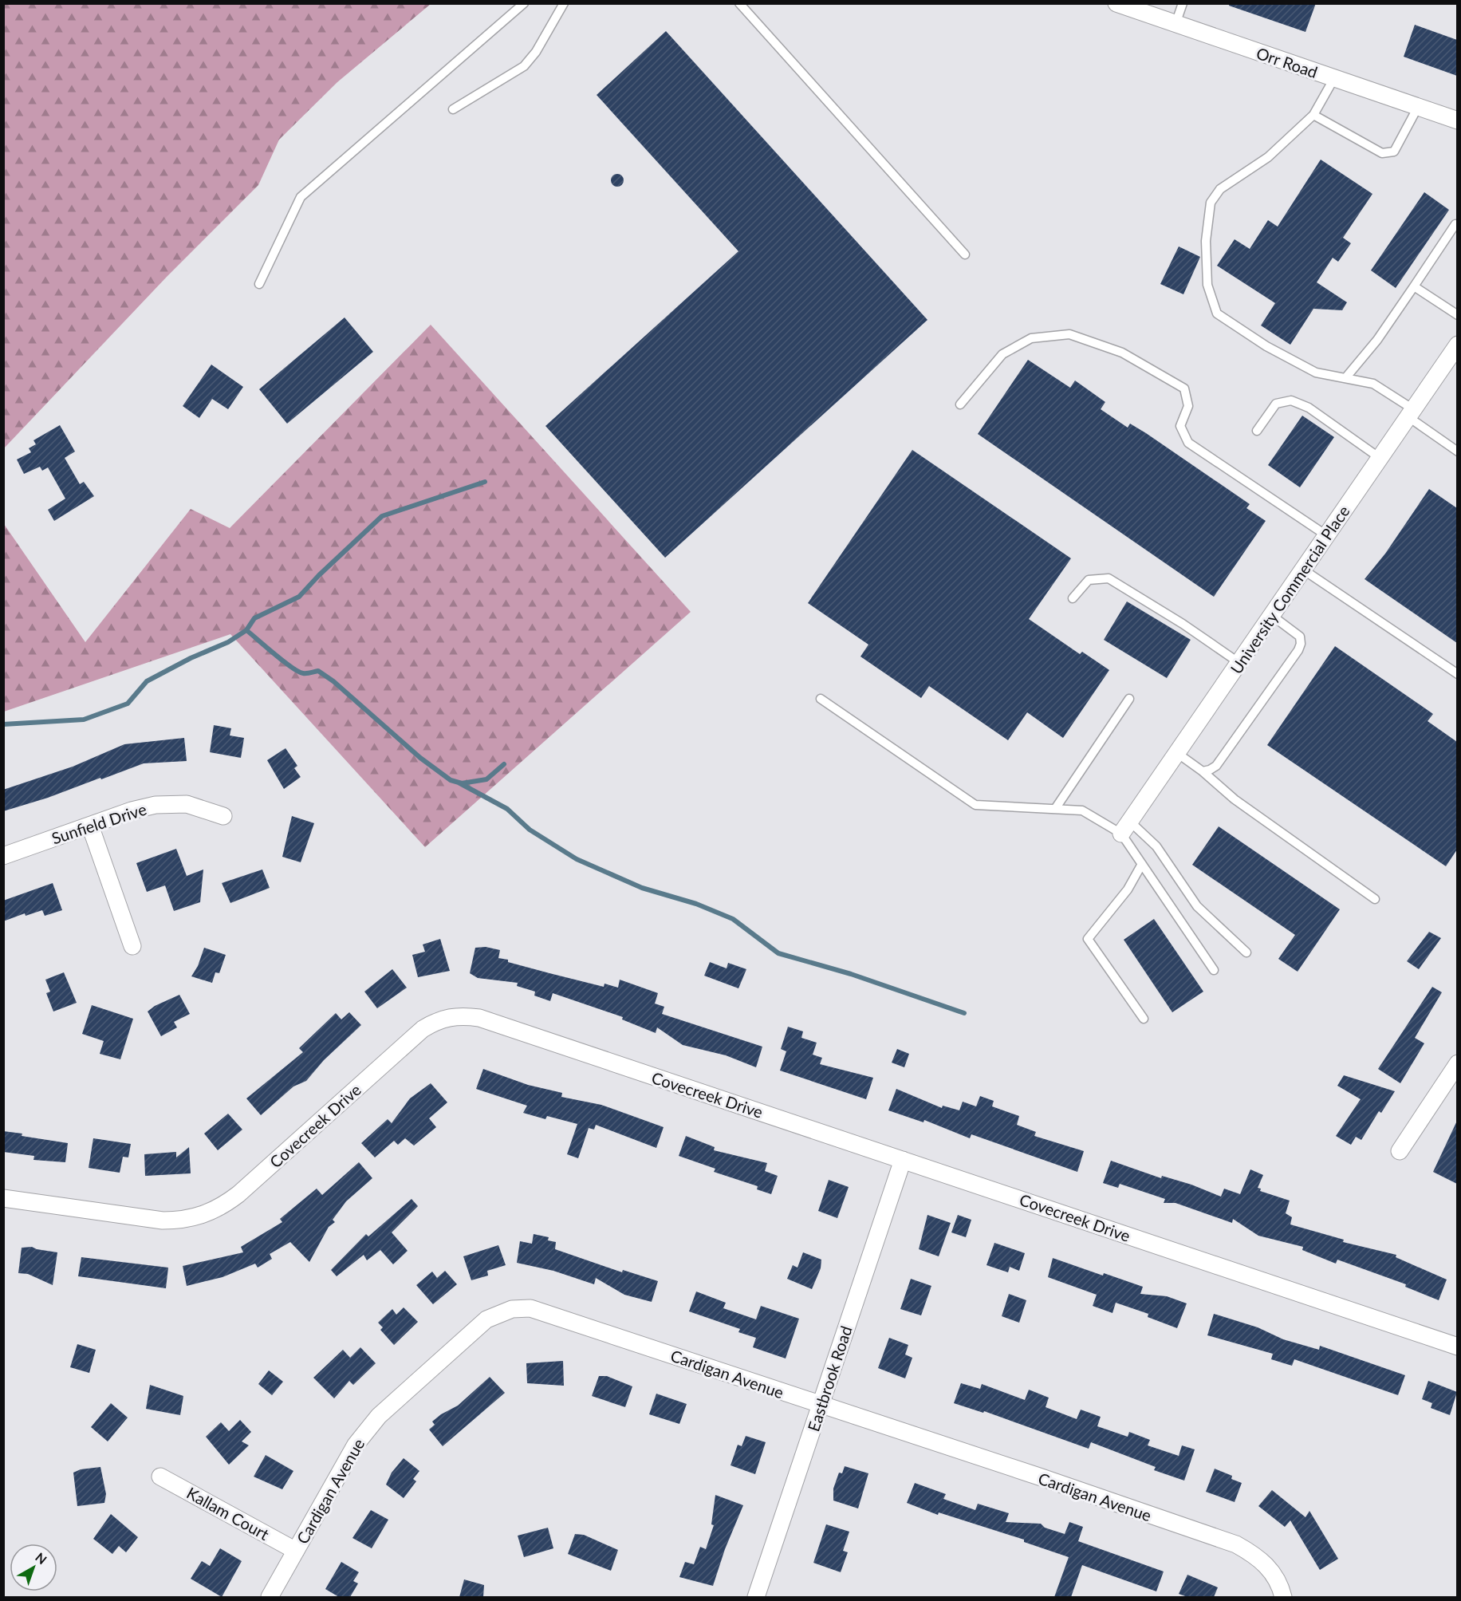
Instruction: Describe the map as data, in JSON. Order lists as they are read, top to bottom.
{
  "streets": {
    "street": [
      "Orr Road",
      "University Commercial Place",
      "Sunfield Drive",
      "Covecreek Drive",
      "Cardigan Avenue",
      "Eastbrook Road",
      "Kallam Court"
    ]
  },
  "crossings": [
    ["Covecreek Drive", "Eastbrook Road"],
    ["Cardigan Avenue", "Eastbrook Road"],
    ["Cardigan Avenue", "Kallam Court"]
  ],
  "north": "top right"
}
